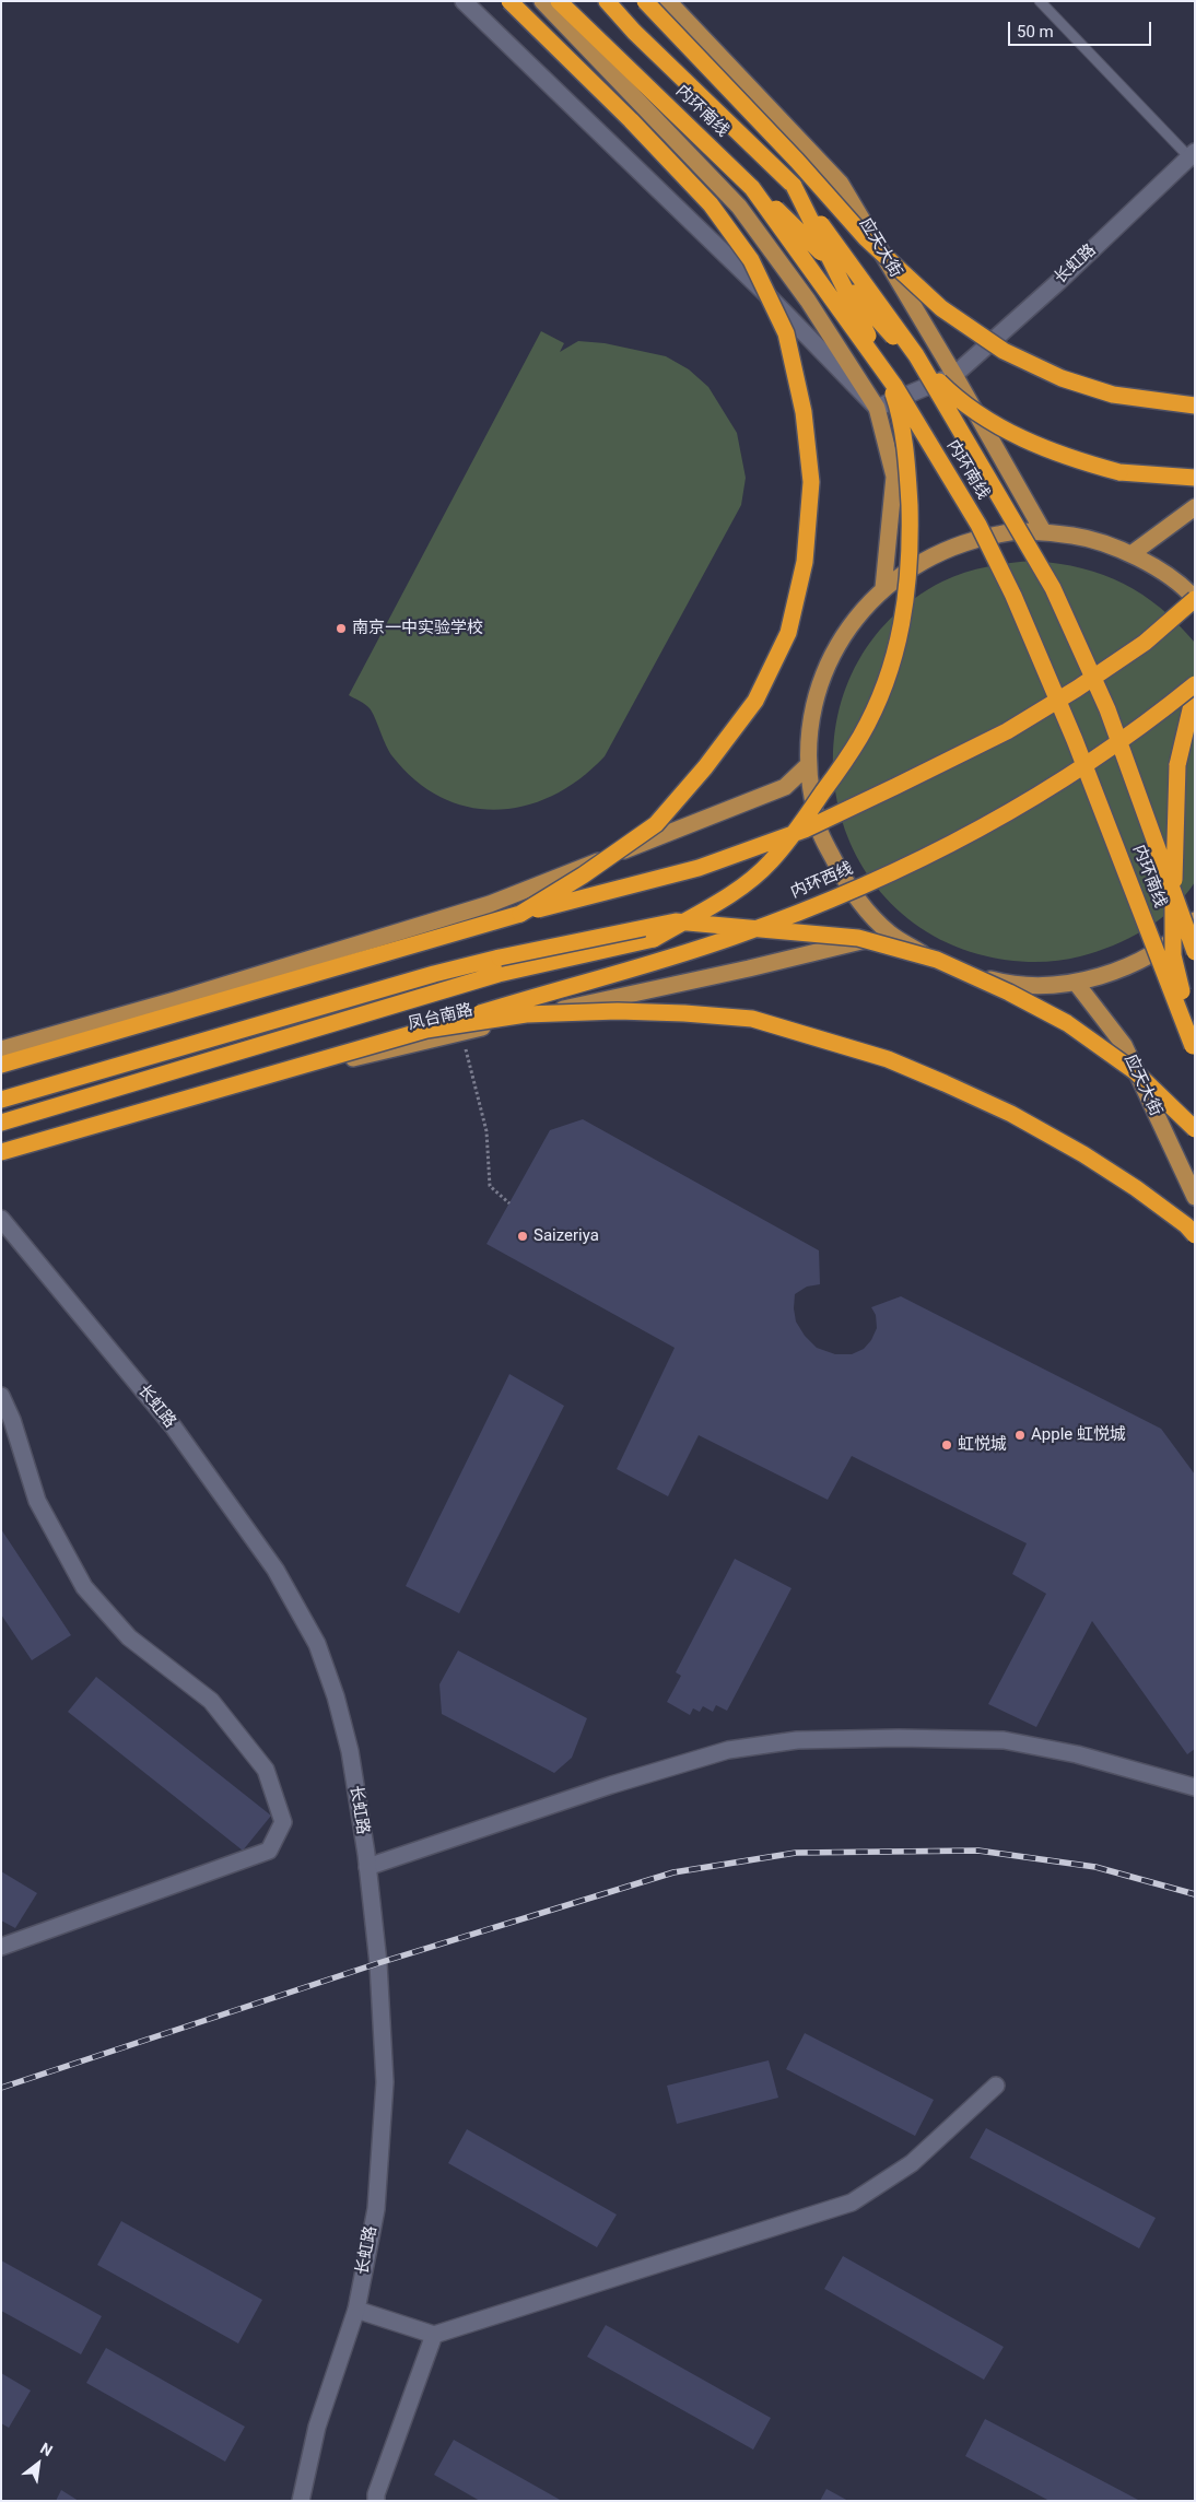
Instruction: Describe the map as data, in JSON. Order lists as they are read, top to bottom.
{
  "streets": {
    "highway": ["内环南线", "内环西线"],
    "main road": ["应天大街", "凤台南路"],
    "street": ["长虹路"]
  },
  "crossings": [
    ["应天大街", "长虹路"]
  ],
  "places": [
    "南京一中实验学校",
    "Saizeriya",
    "Apple 虹悦城",
    "虹悦城"
  ],
  "scale_bar": "50 m",
  "north": "top right"
}
